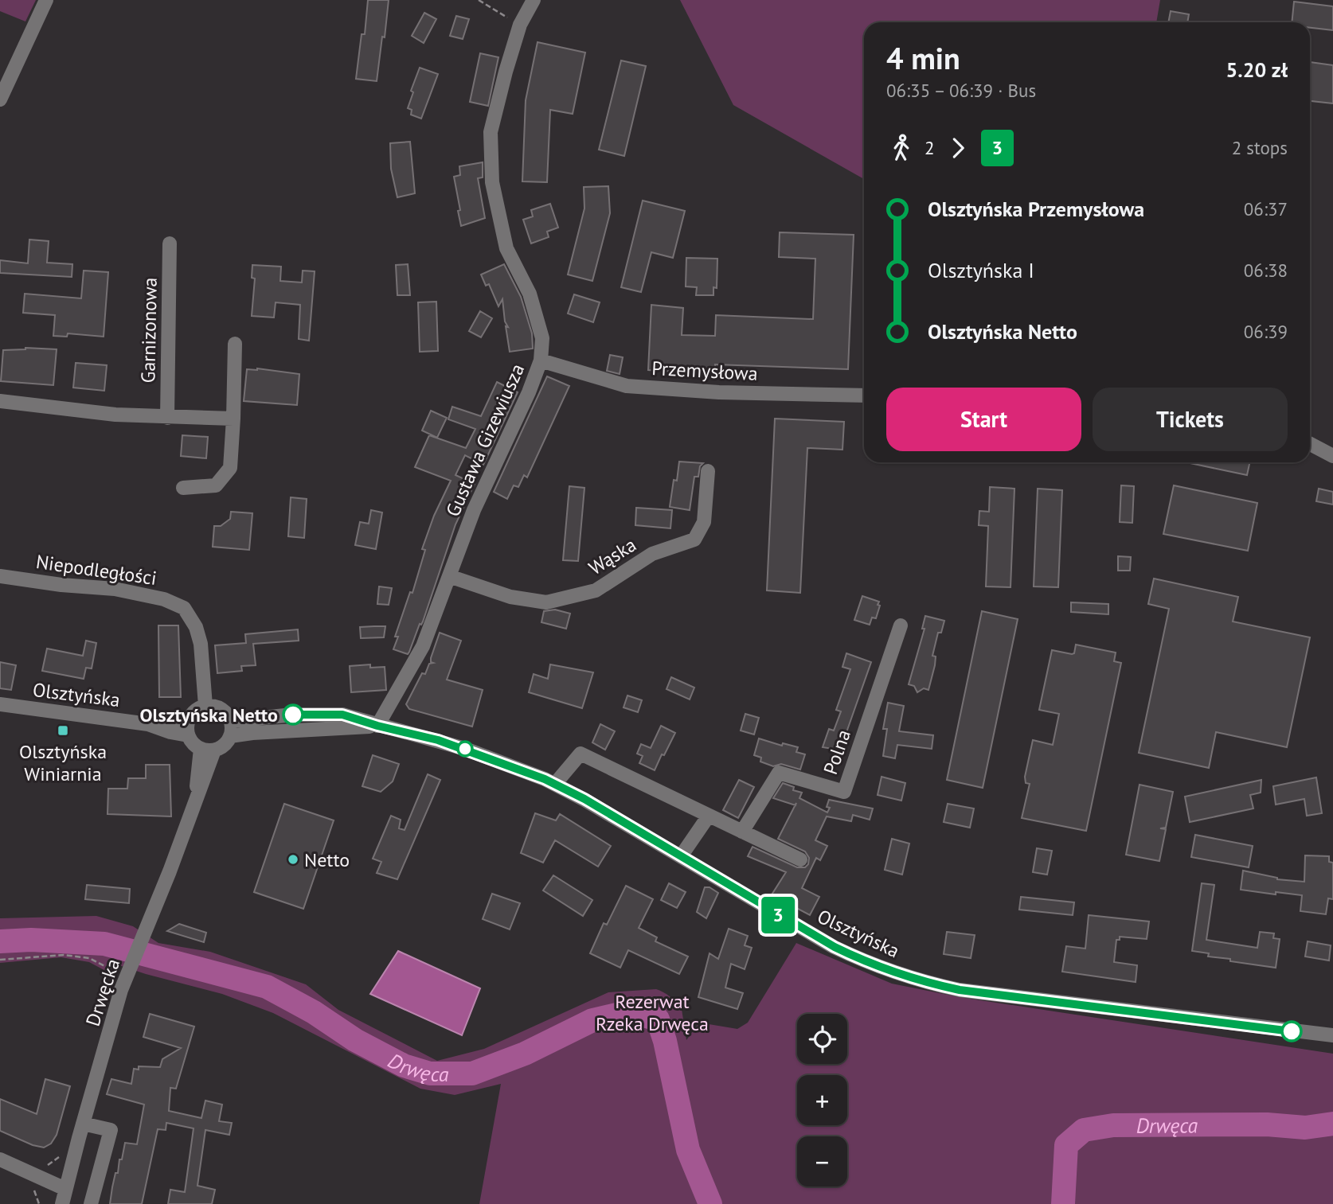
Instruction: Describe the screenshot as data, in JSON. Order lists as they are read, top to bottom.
{
  "streets": {
    "street": [
      "Garnizonowa",
      "Przemysłowa",
      "Gustawa Gizewiusza",
      "Wąska",
      "Niepodległości",
      "Olsztyńska",
      "Polna",
      "Drwęcka"
    ]
  },
  "crossings": [
    ["Przemysłowa", "Gustawa Gizewiusza"],
    ["Gustawa Gizewiusza", "Wąska"],
    ["Gustawa Gizewiusza", "Olsztyńska"],
    ["Niepodległości", "Olsztyńska"],
    ["Niepodległości", "Drwęcka"],
    ["Olsztyńska", "Drwęcka"]
  ],
  "water": ["Drwęca"],
  "parks": ["Rezerwat Rzeka Drwęca"],
  "places": {
    "other": ["Olsztyńska Netto", "Netto"],
    "transit": ["Olsztyńska Winiarnia"]
  },
  "lines": ["bus line 3"],
  "page": {
    "on_map": "3",
    "heading": ["4 min", "06:35 – 06:39 · Bus", "5.20 zł"],
    "legs": ["2", "3", "2 stops"],
    "list": [
      {
        "name": "Olsztyńska Przemysłowa",
        "value": "06:37"
      },
      {
        "name": "Olsztyńska I",
        "value": "06:38"
      },
      {
        "name": "Olsztyńska Netto",
        "value": "06:39"
      }
    ],
    "buttons": ["Start", "Tickets"],
    "map_buttons": ["+", "−"]
  }
}
